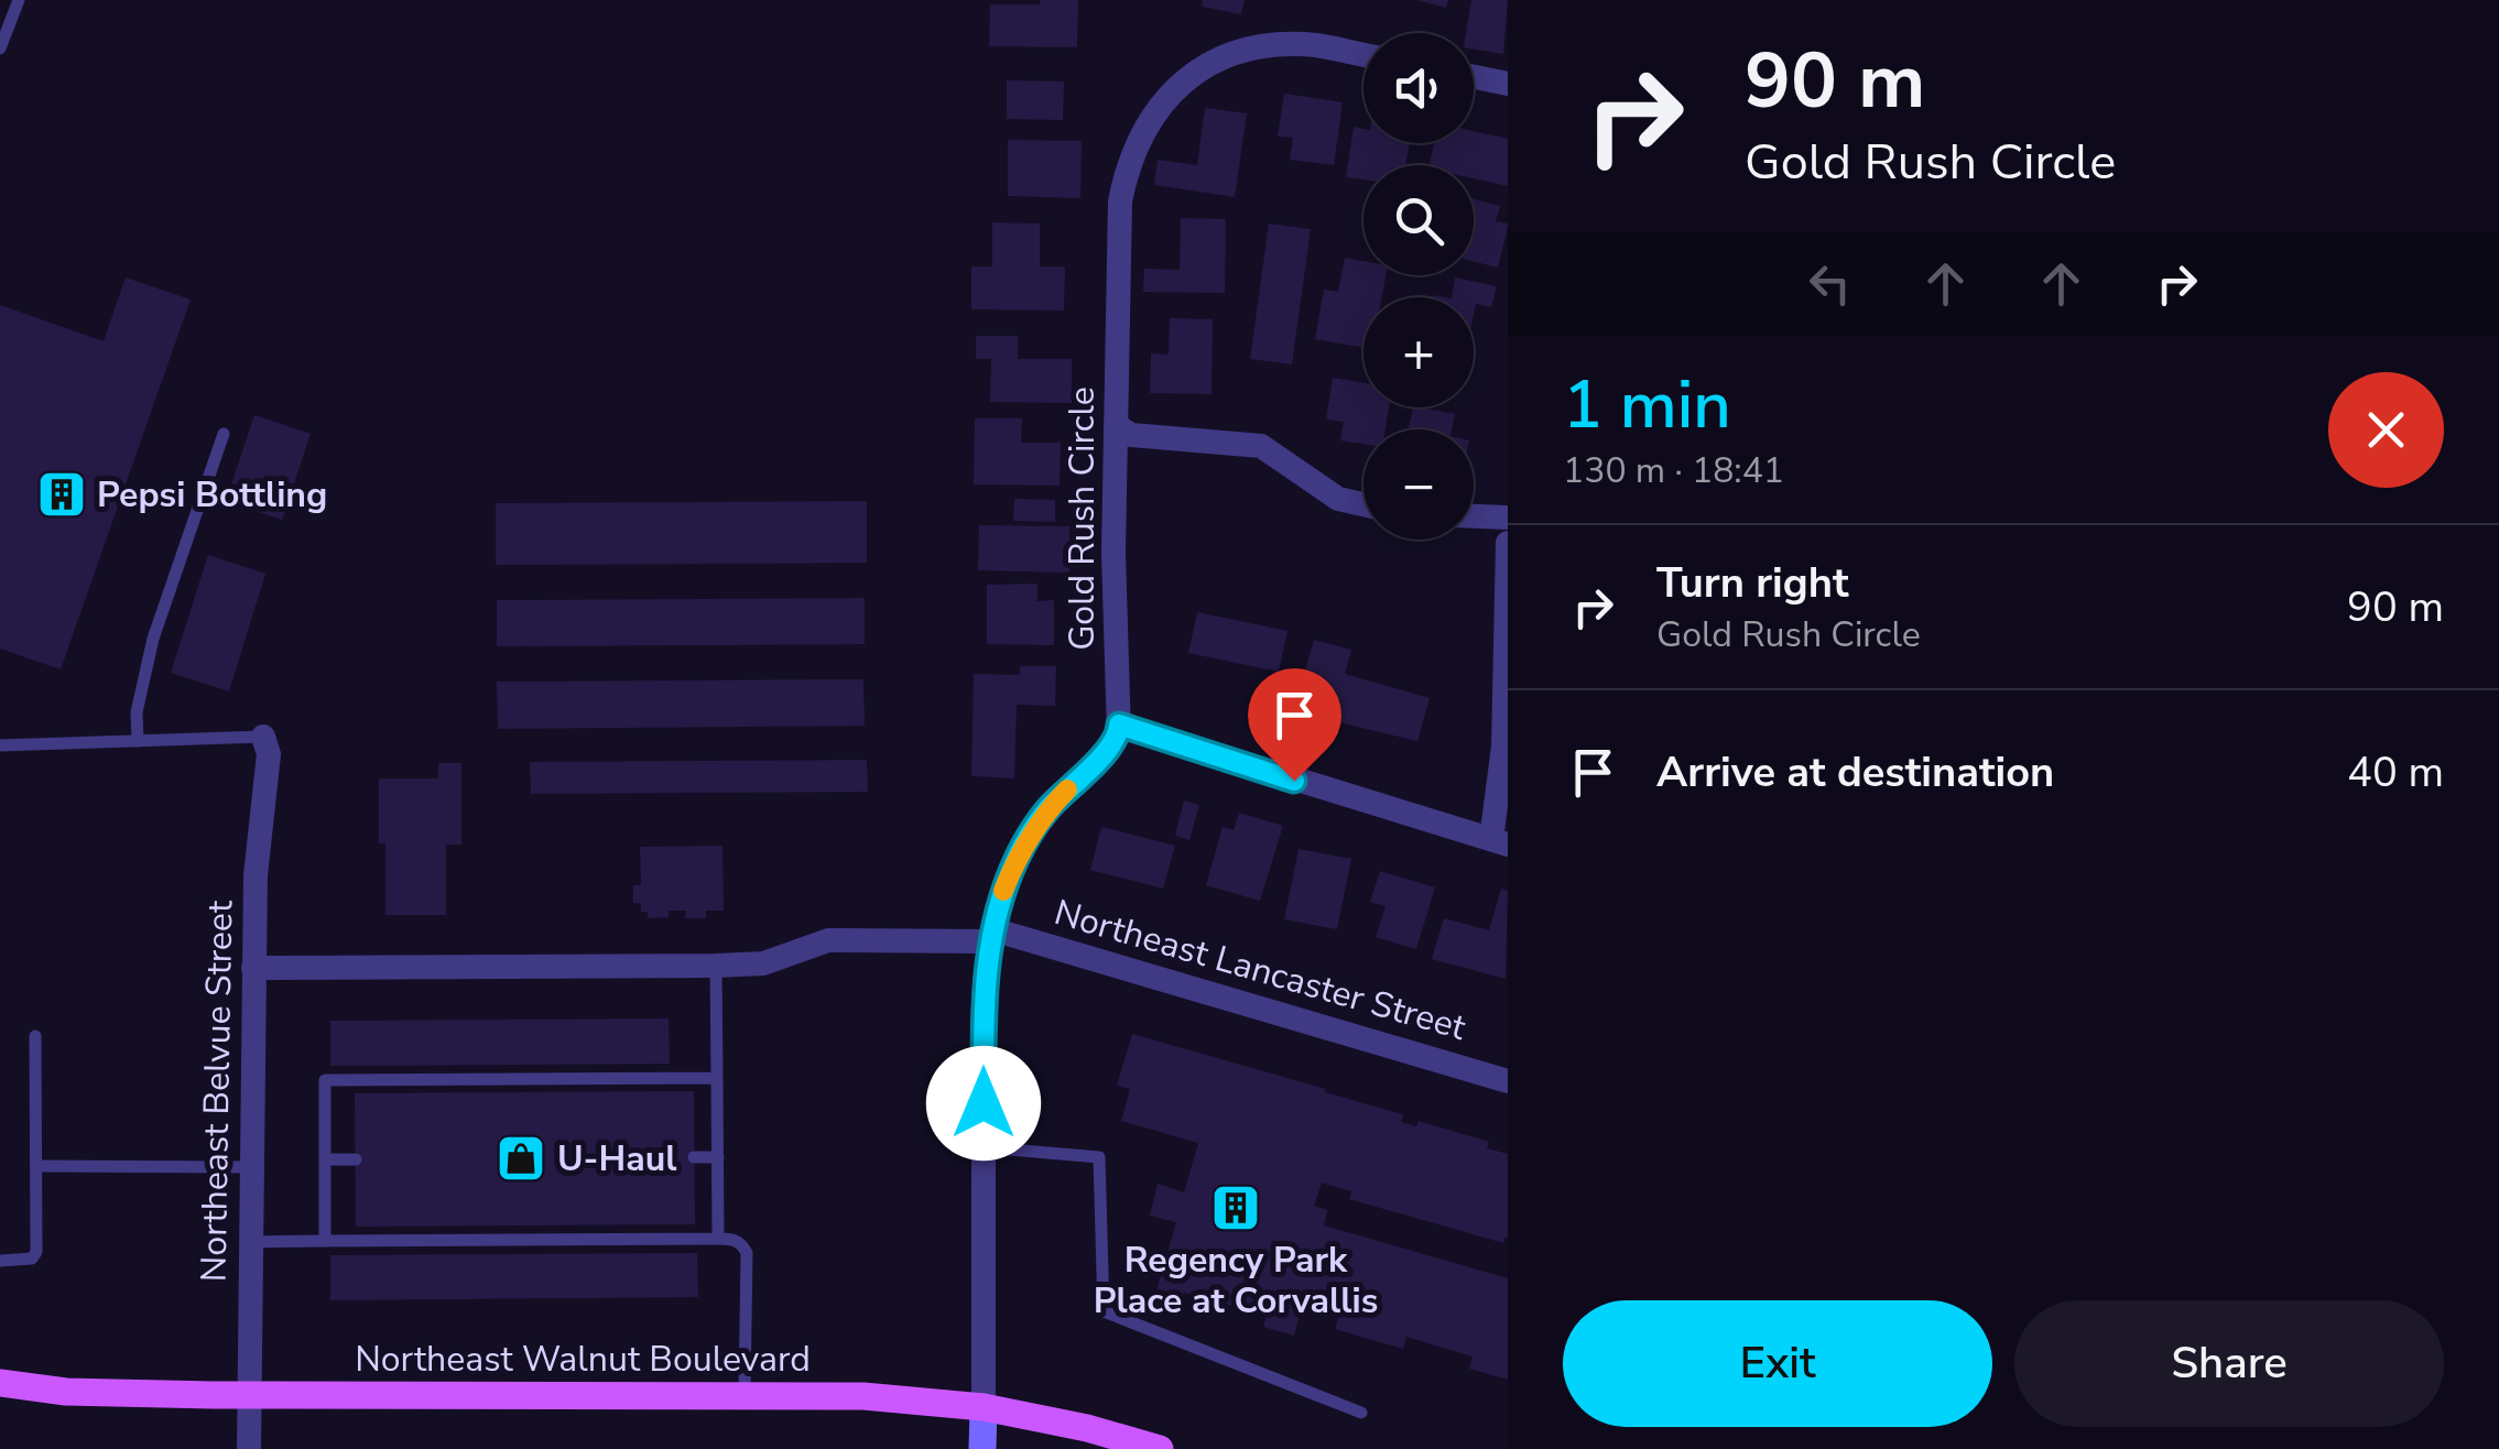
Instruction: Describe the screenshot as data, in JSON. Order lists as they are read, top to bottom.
{
  "streets": {
    "main road": ["Northeast Walnut Boulevard"],
    "street": ["Gold Rush Circle", "Northeast Lancaster Street", "Northeast Belvue Street"]
  },
  "crossings": [
    ["Northeast Lancaster Street", "Northeast Belvue Street"],
    ["Northeast Belvue Street", "Northeast Walnut Boulevard"]
  ],
  "places": {
    "building": ["Pepsi Bottling", "Regency Park Place at Corvallis"],
    "shop": ["U-Haul"]
  },
  "page": {
    "turn": ["90 m", "Gold Rush Circle"],
    "map_buttons": ["+", "−"],
    "heading": ["1 min", "130 m · 18:41"],
    "list": [
      {
        "name": "Turn right",
        "note": "Gold Rush Circle",
        "value": "90 m"
      },
      {
        "name": "Arrive at destination",
        "value": "40 m"
      }
    ],
    "buttons": ["Exit", "Share"]
  }
}
